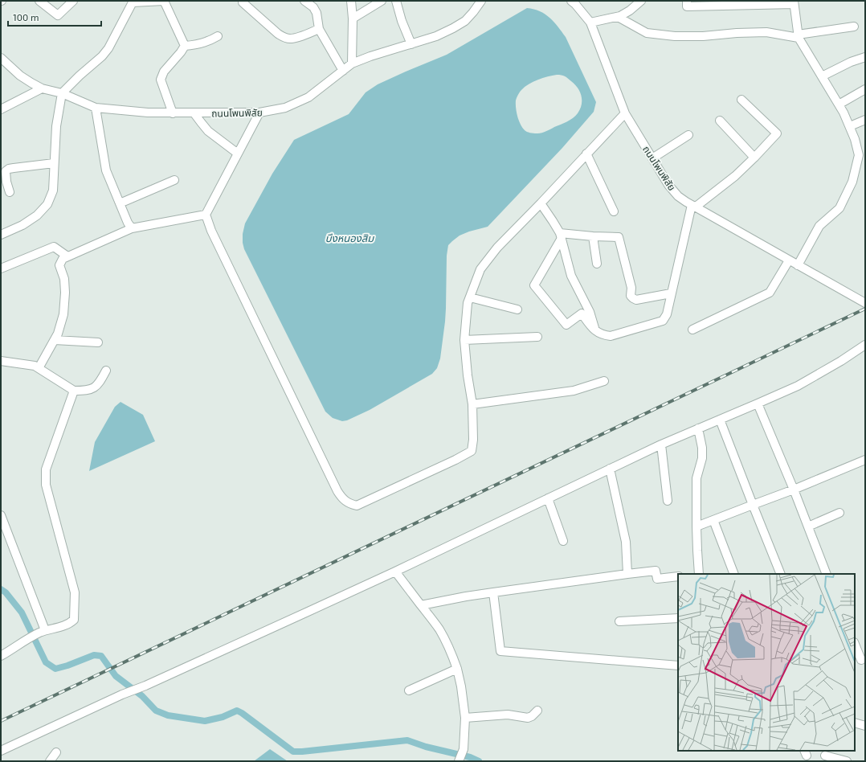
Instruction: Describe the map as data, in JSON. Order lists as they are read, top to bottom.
{
  "streets": {
    "street": ["ถนนโพนพิสัย"]
  },
  "water": ["บึงหนองสิม"],
  "scale_bar": "100 m"
}
